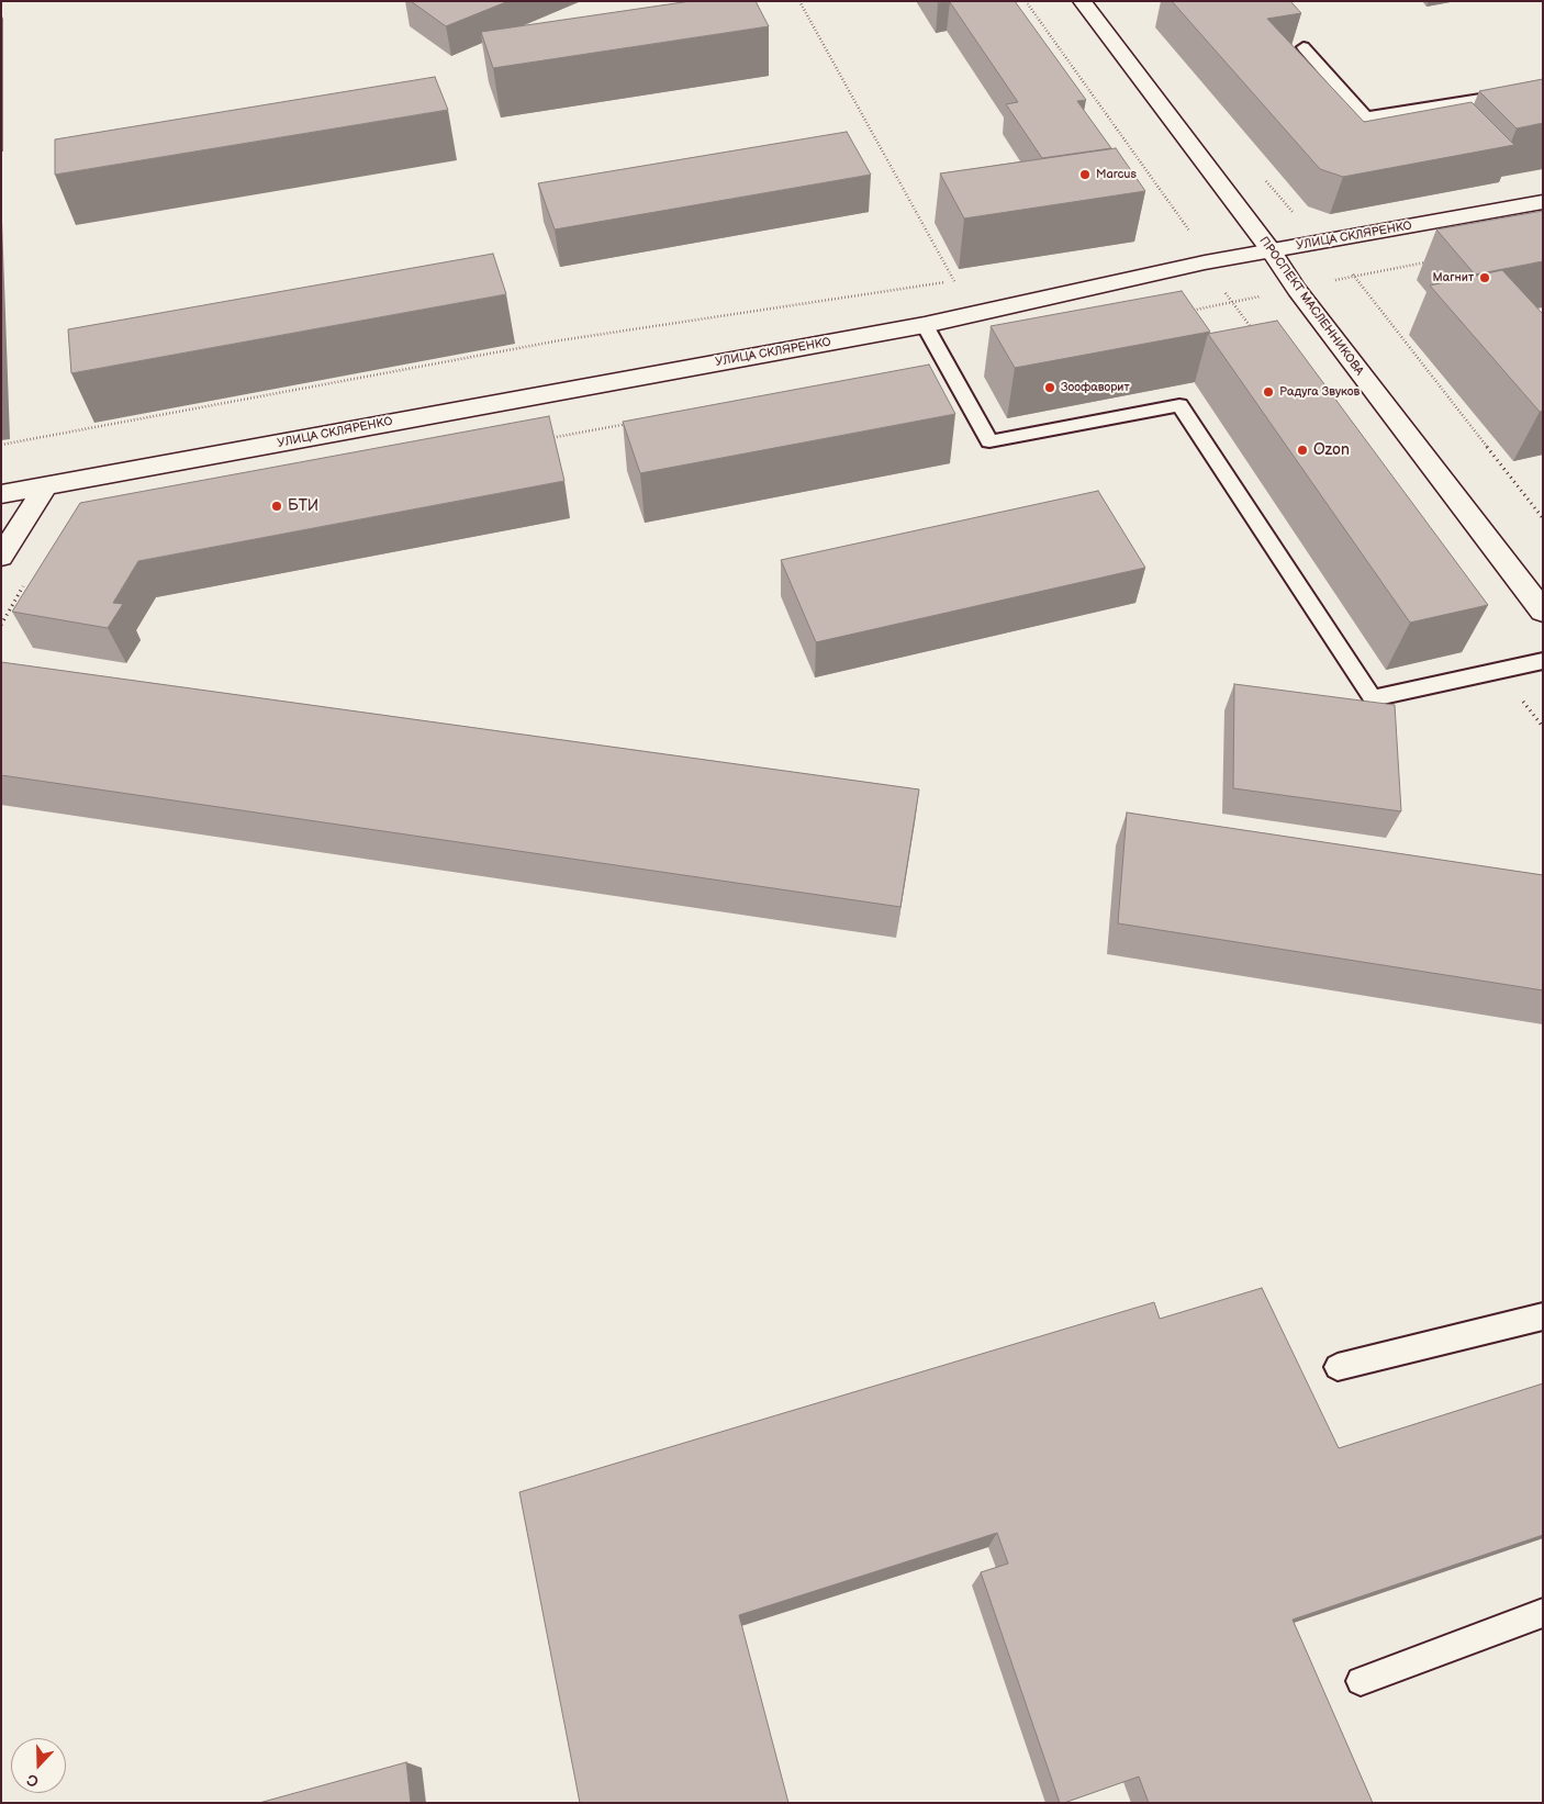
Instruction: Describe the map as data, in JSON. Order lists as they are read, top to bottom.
{
  "streets": {
    "street": ["УЛИЦА СКЛЯРЕНКО", "ПРОСПЕКТ МАСЛЕННИКОВА"]
  },
  "crossings": [
    ["УЛИЦА СКЛЯРЕНКО", "ПРОСПЕКТ МАСЛЕННИКОВА"]
  ],
  "places": [
    "Marcus",
    "Магнит",
    "Зоофаворит",
    "Радуга Звуков",
    "Ozon",
    "БТИ"
  ],
  "north": "bottom"
}
